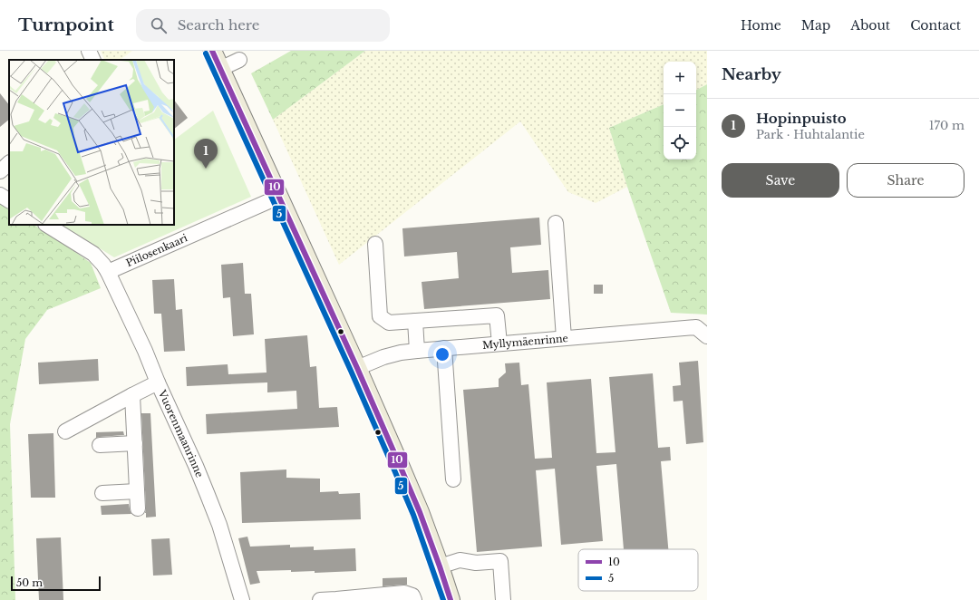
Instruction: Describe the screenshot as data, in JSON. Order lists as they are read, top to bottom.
{
  "streets": {
    "street": ["Piilosenkaari", "Myllymäenrinne", "Vuorenmaanrinne"]
  },
  "crossings": [
    ["Piilosenkaari", "Vuorenmaanrinne"]
  ],
  "lines": ["transit line 10", "transit line 5"],
  "legend": ["10", "5"],
  "scale_bar": "50 m",
  "page": {
    "header": "Turnpoint",
    "search": "Search here",
    "nav": [
      "Home",
      "Map",
      "About",
      "Contact"
    ],
    "heading": "Nearby",
    "map_buttons": ["+", "−"],
    "list": [
      {
        "mark": "1",
        "name": "Hopinpuisto",
        "note": "Park · Huhtalantie",
        "value": "170 m"
      }
    ],
    "pins": "1",
    "buttons": ["Save", "Share"],
    "scale": "50 m"
  }
}
